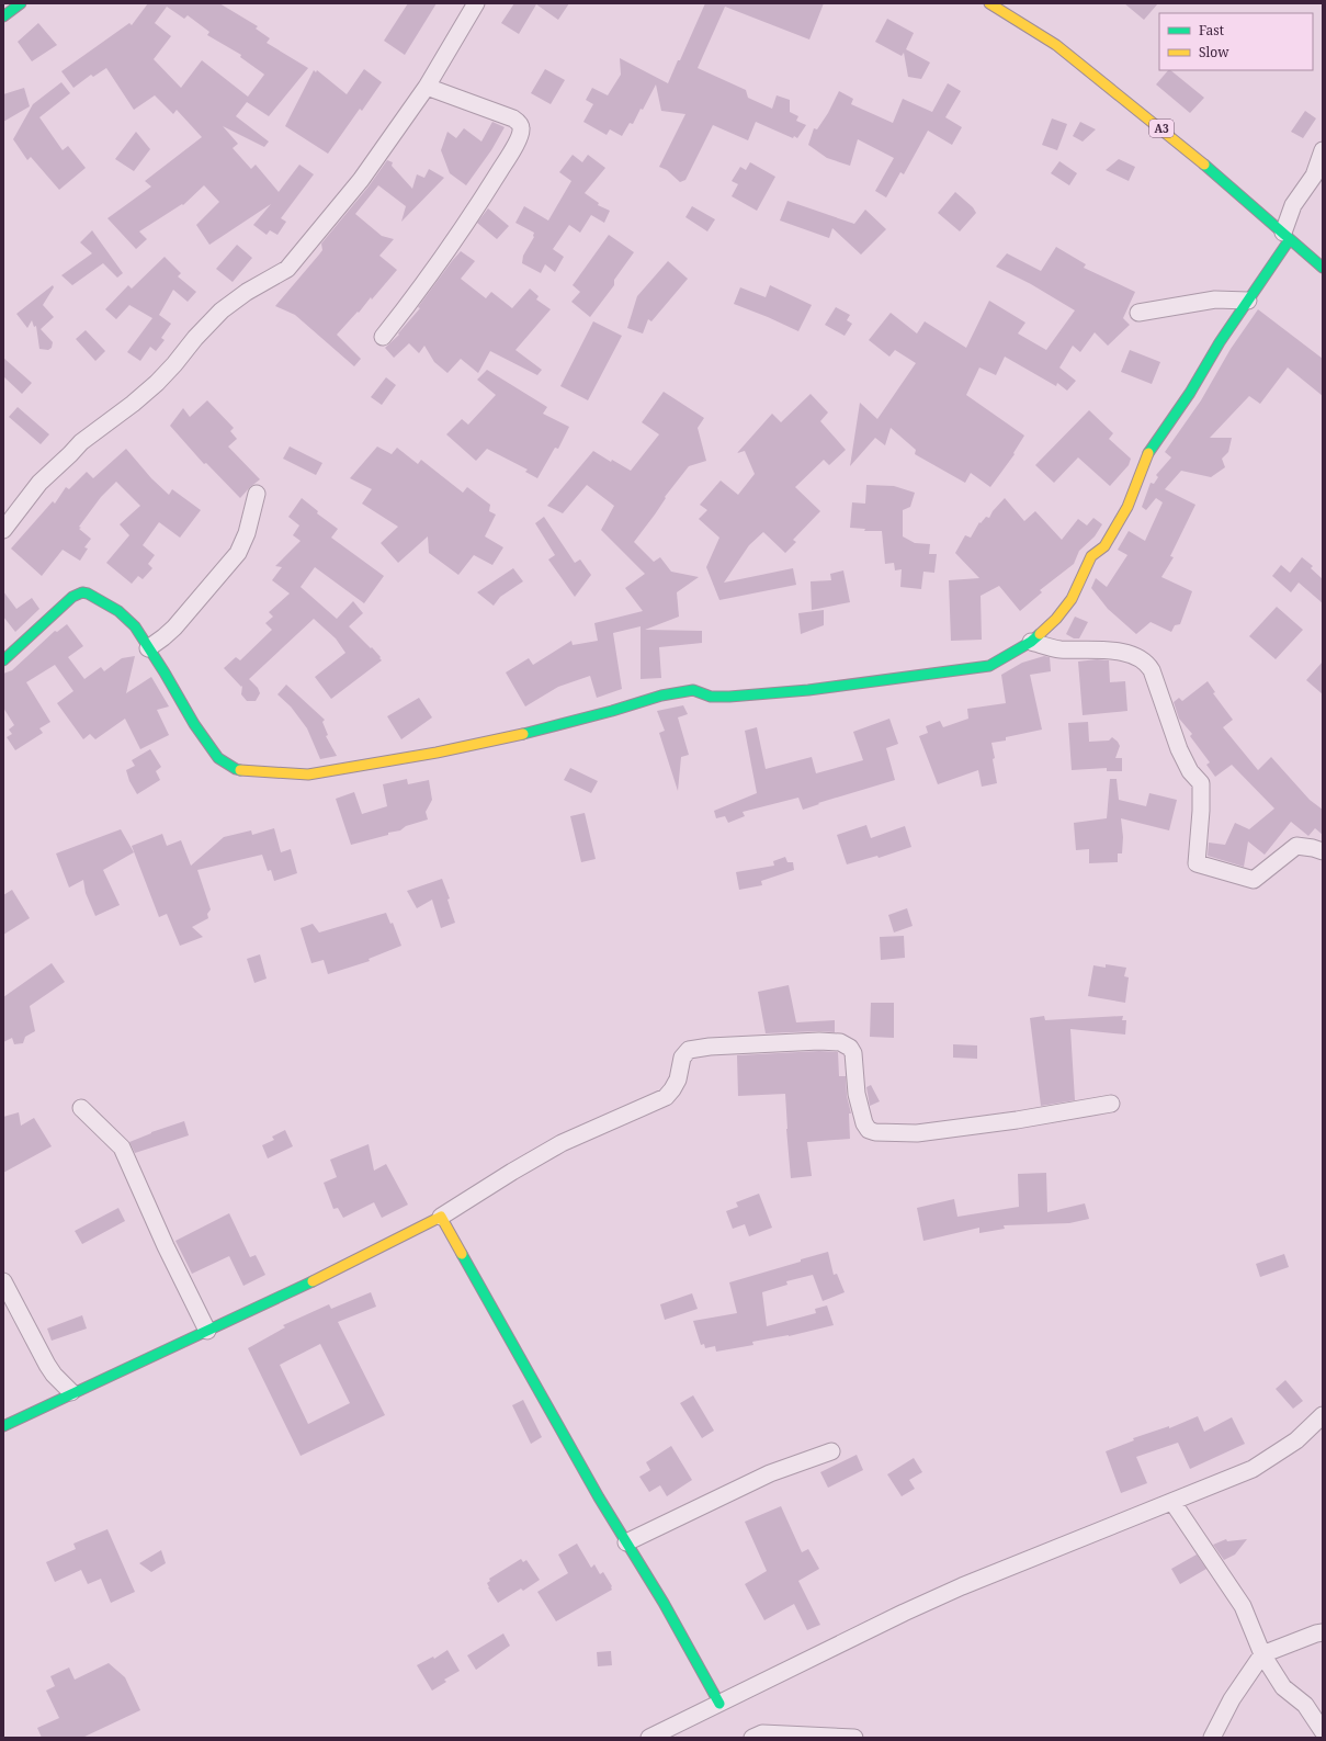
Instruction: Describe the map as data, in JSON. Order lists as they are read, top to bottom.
{
  "streets": {
    "main road": ["A3"]
  },
  "legend": ["Fast", "Slow"]
}
